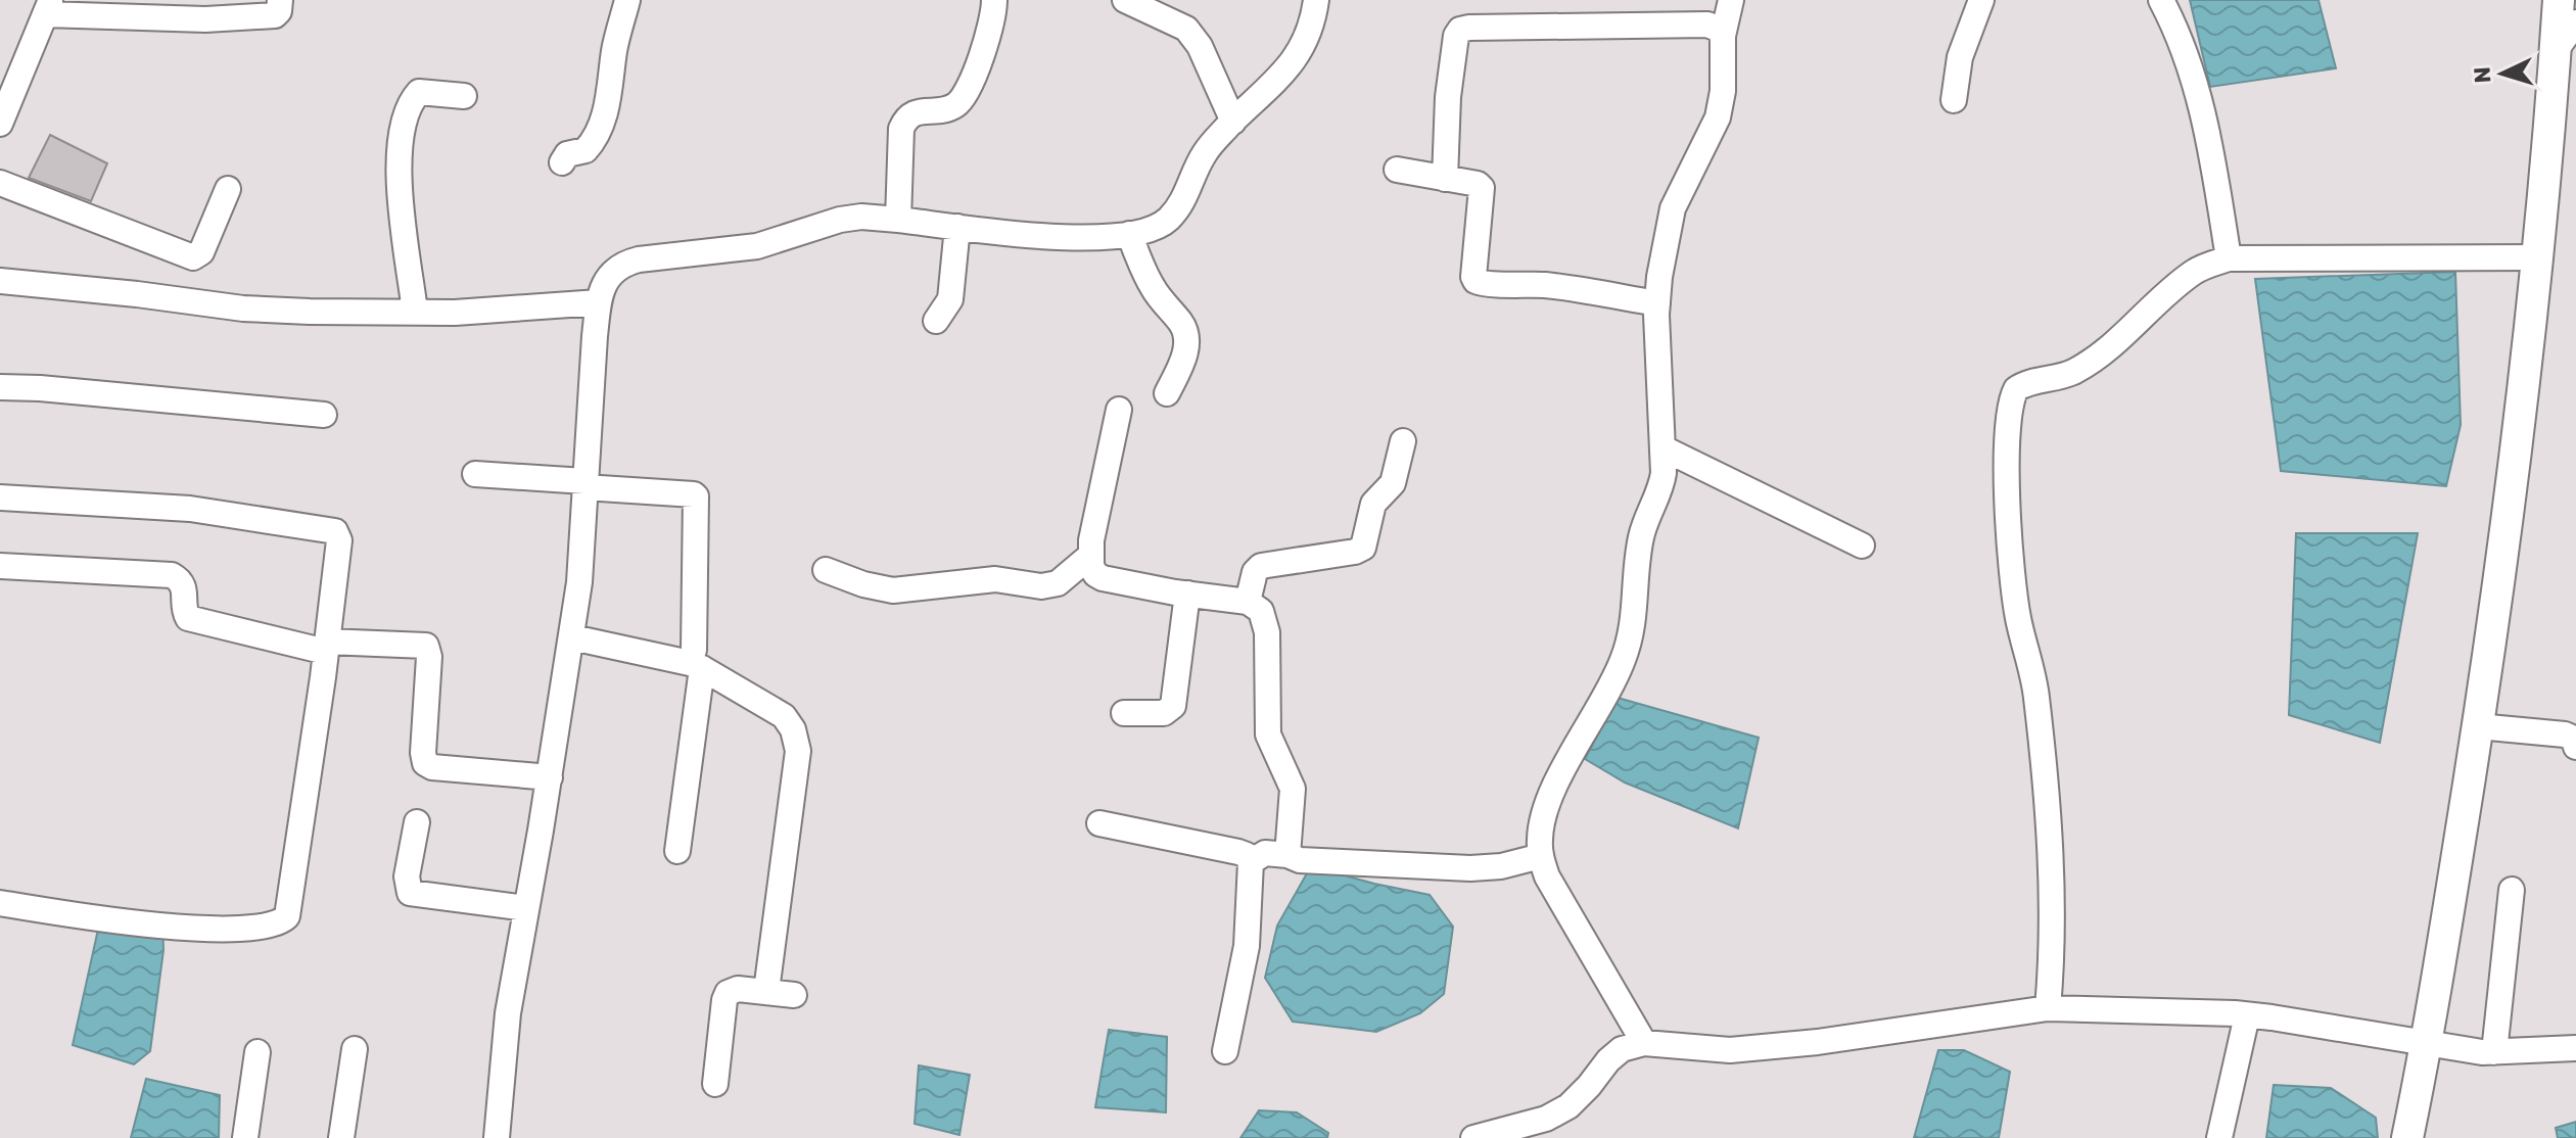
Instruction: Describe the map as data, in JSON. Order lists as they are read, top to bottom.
{
  "north": "left"
}
